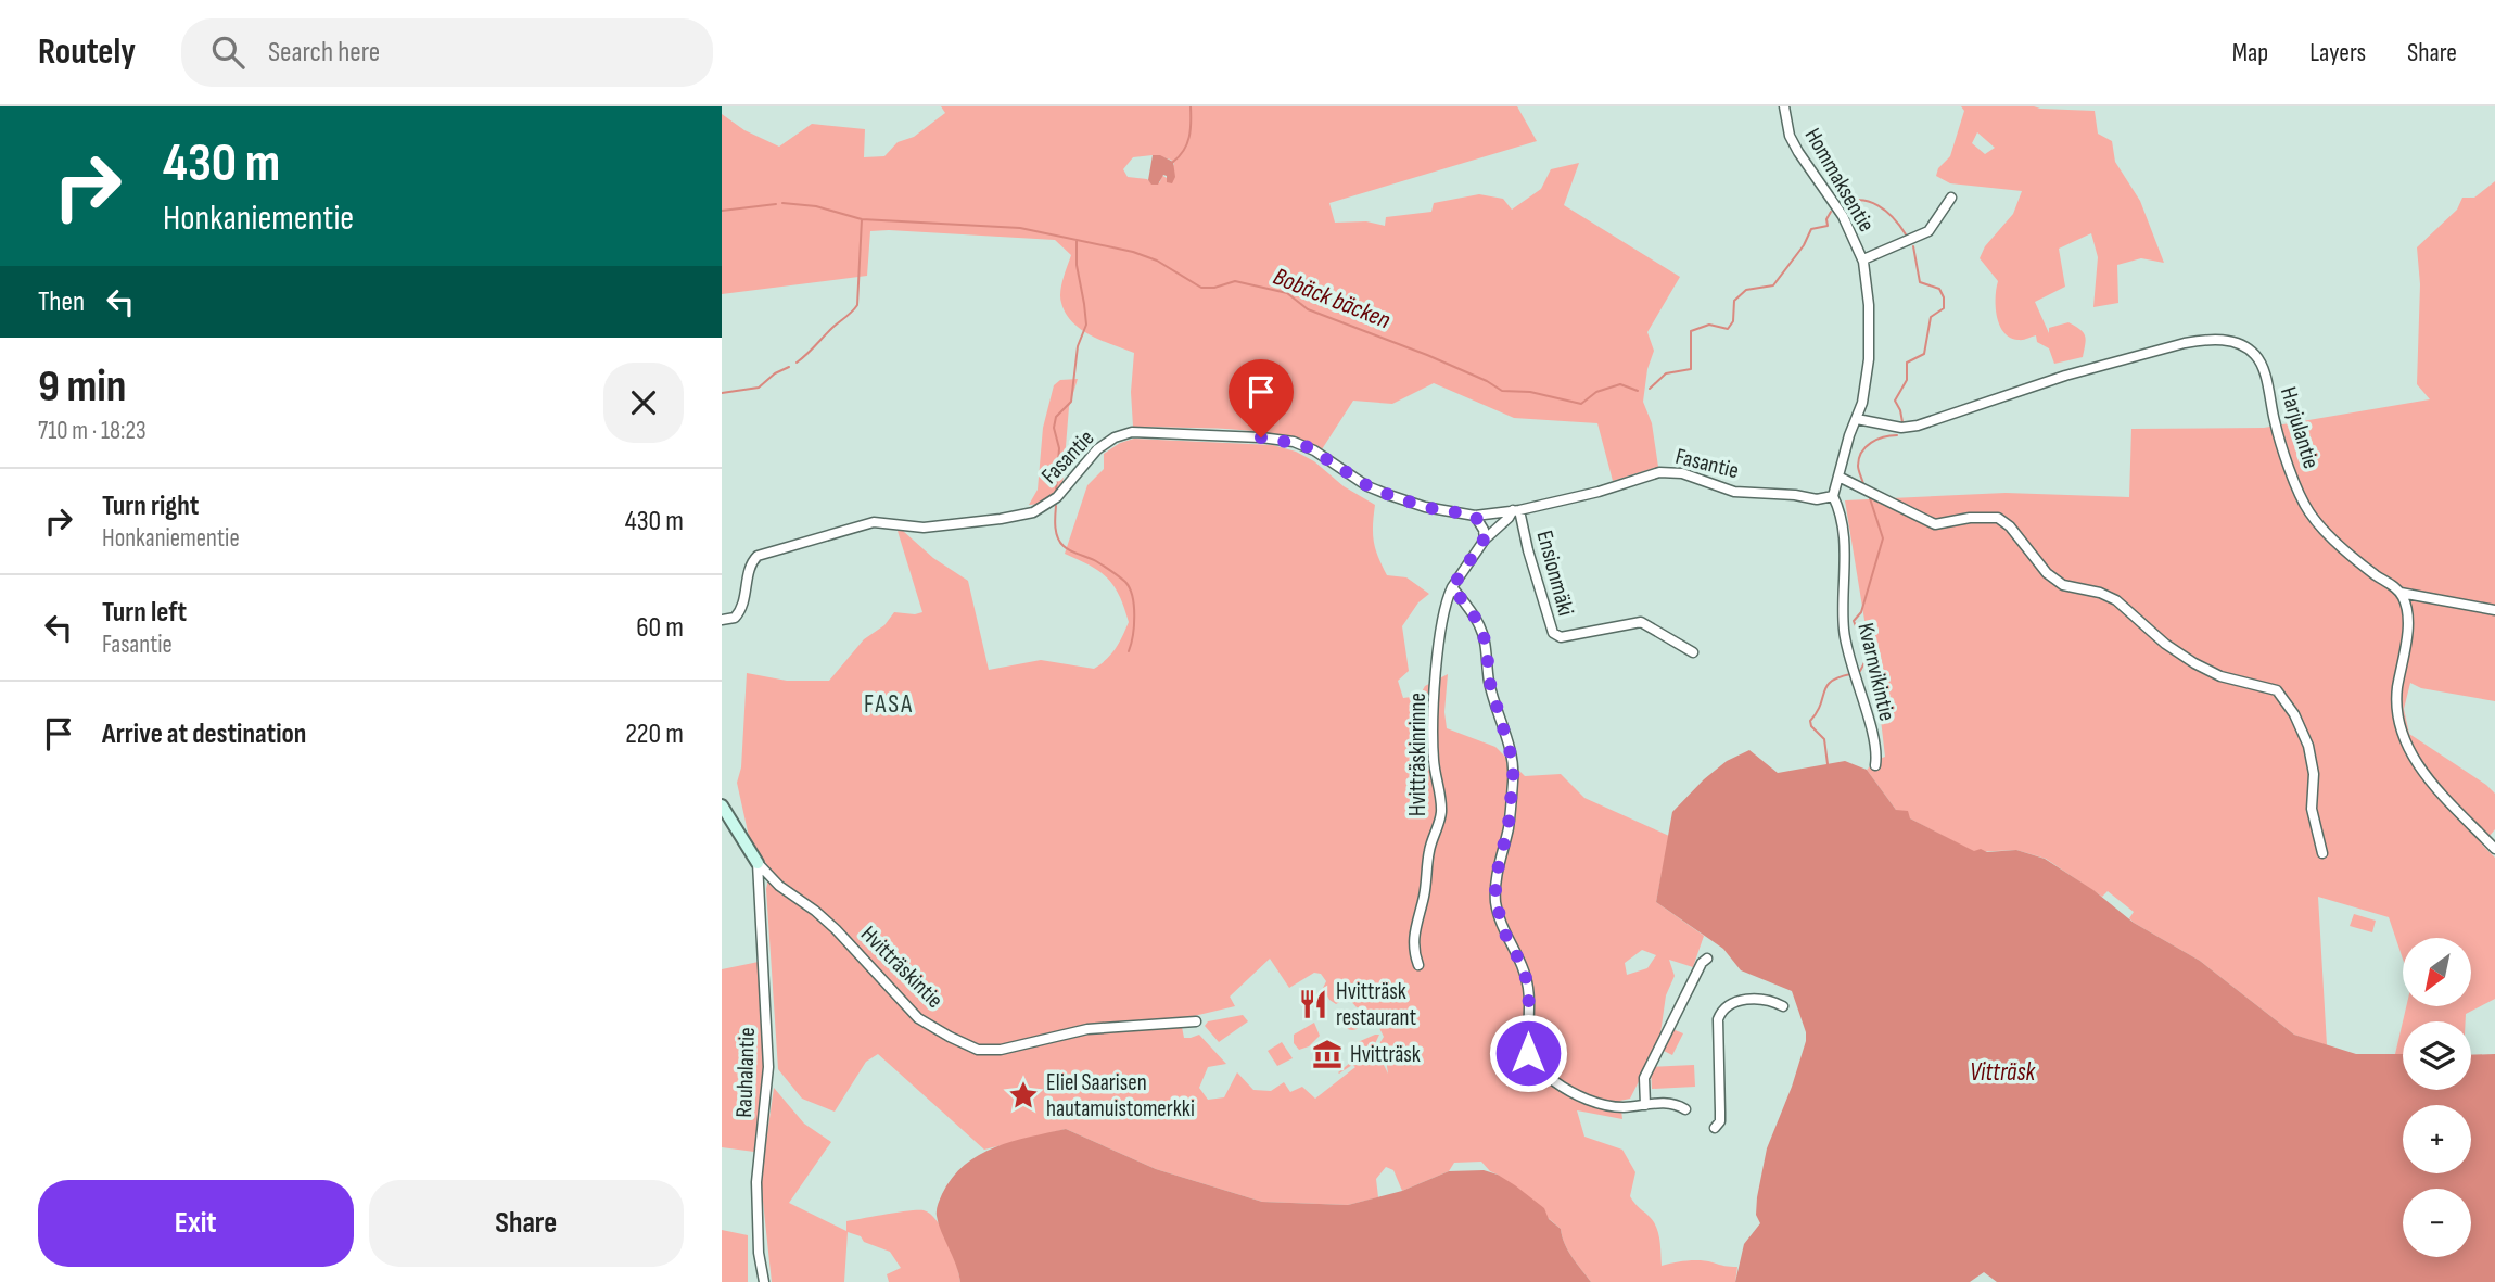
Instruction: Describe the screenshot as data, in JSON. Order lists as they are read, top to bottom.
{
  "streets": {
    "street": [
      "Hommaksentie",
      "Harjulantie",
      "Fasantie",
      "Ensionmäki",
      "Kvarnvikintie",
      "Hvitträskinrinne",
      "Hvitträskintie",
      "Rauhalantie"
    ]
  },
  "crossings": [
    ["Hommaksentie", "Harjulantie"],
    ["Hommaksentie", "Fasantie"],
    ["Hommaksentie", "Kvarnvikintie"],
    ["Fasantie", "Ensionmäki"],
    ["Fasantie", "Kvarnvikintie"],
    ["Fasantie", "Hvitträskinrinne"],
    ["Ensionmäki", "Hvitträskinrinne"],
    ["Hvitträskintie", "Rauhalantie"]
  ],
  "districts": ["FASA"],
  "water": ["Bobäck bäcken", "Vitträsk"],
  "places": {
    "restaurant": ["Hvitträsk restaurant"],
    "museum": ["Hvitträsk"],
    "place": ["Eliel Saarisen hautamuistomerkki"]
  },
  "north": "bottom left",
  "page": {
    "header": "Routely",
    "search": "Search here",
    "nav": ["Map", "Layers", "Share"],
    "turn": ["430 m", "Honkaniementie"],
    "then": "Then",
    "heading": ["9 min", "710 m · 18:23"],
    "list": [
      {
        "name": "Turn right",
        "note": "Honkaniementie",
        "value": "430 m"
      },
      {
        "name": "Turn left",
        "note": "Fasantie",
        "value": "60 m"
      },
      {
        "name": "Arrive at destination",
        "value": "220 m"
      }
    ],
    "map_buttons": ["+", "−"],
    "buttons": ["Exit", "Share"]
  }
}
